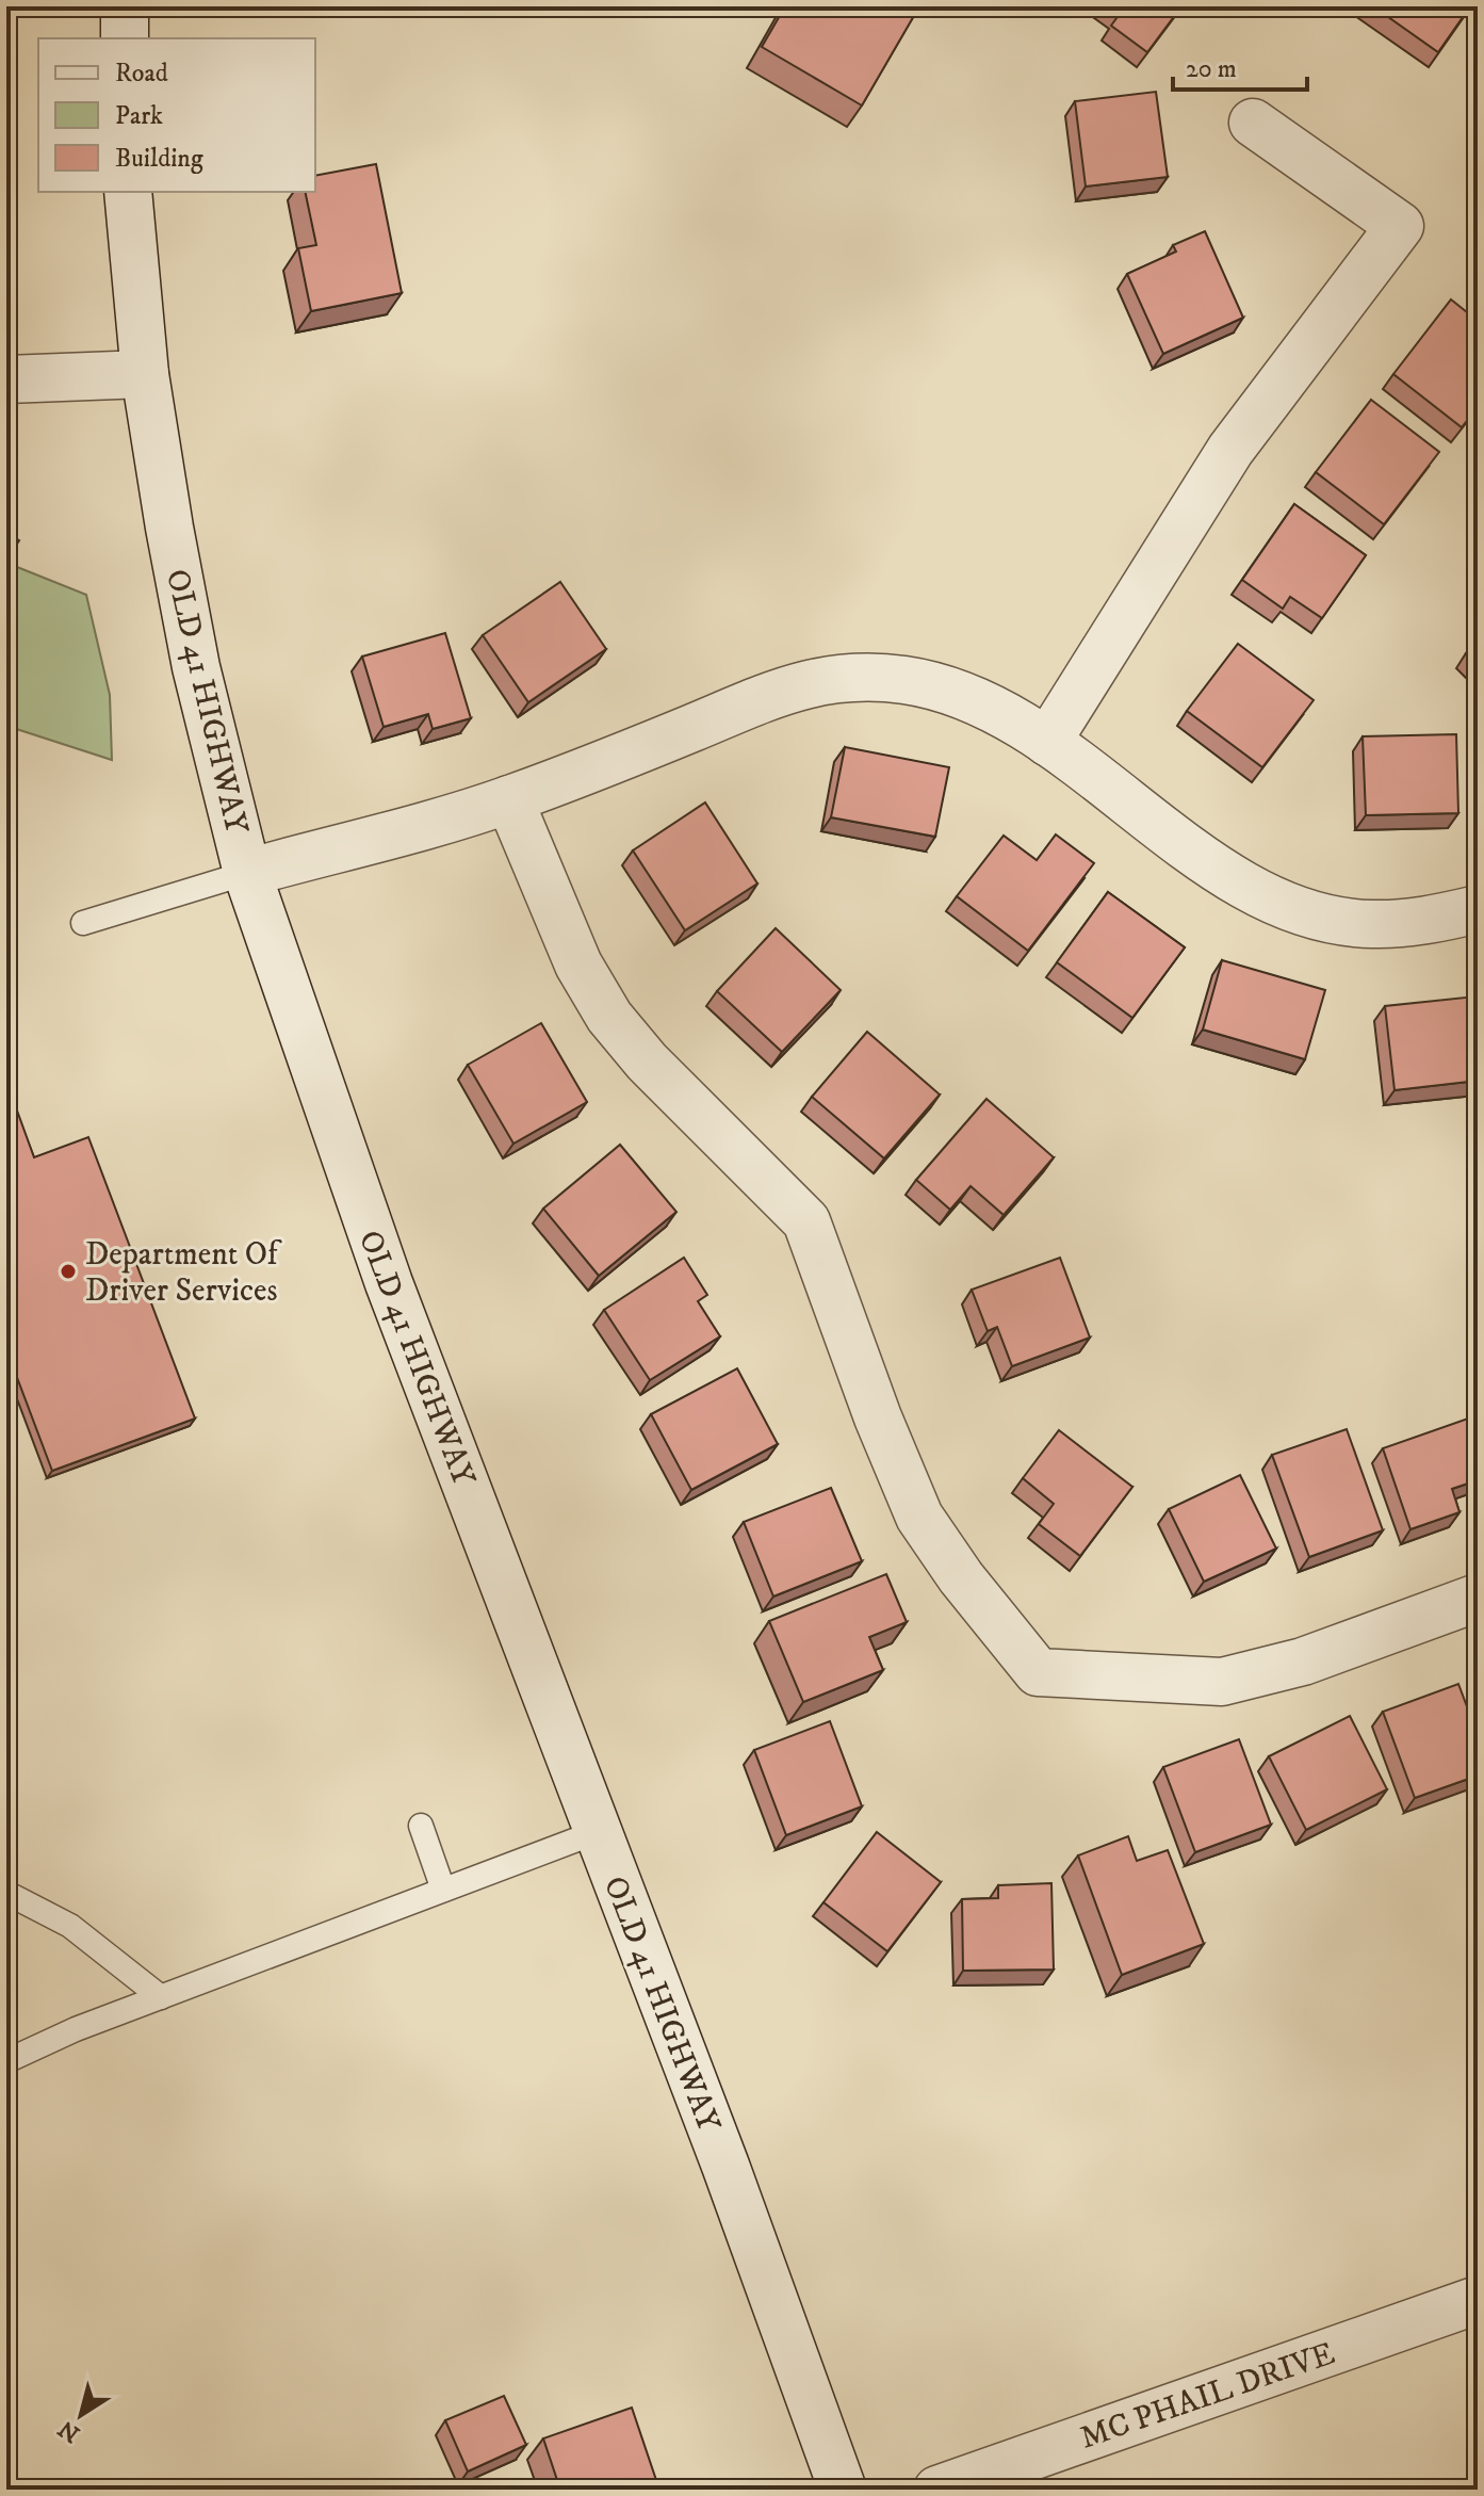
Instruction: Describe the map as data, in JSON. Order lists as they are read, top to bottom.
{
  "streets": {
    "street": ["OLD 41 HIGHWAY", "MC PHAIL DRIVE"]
  },
  "places": ["Department Of Driver Services"],
  "legend": ["Road", "Park", "Building"],
  "scale_bar": "20 m",
  "north": "bottom left"
}
